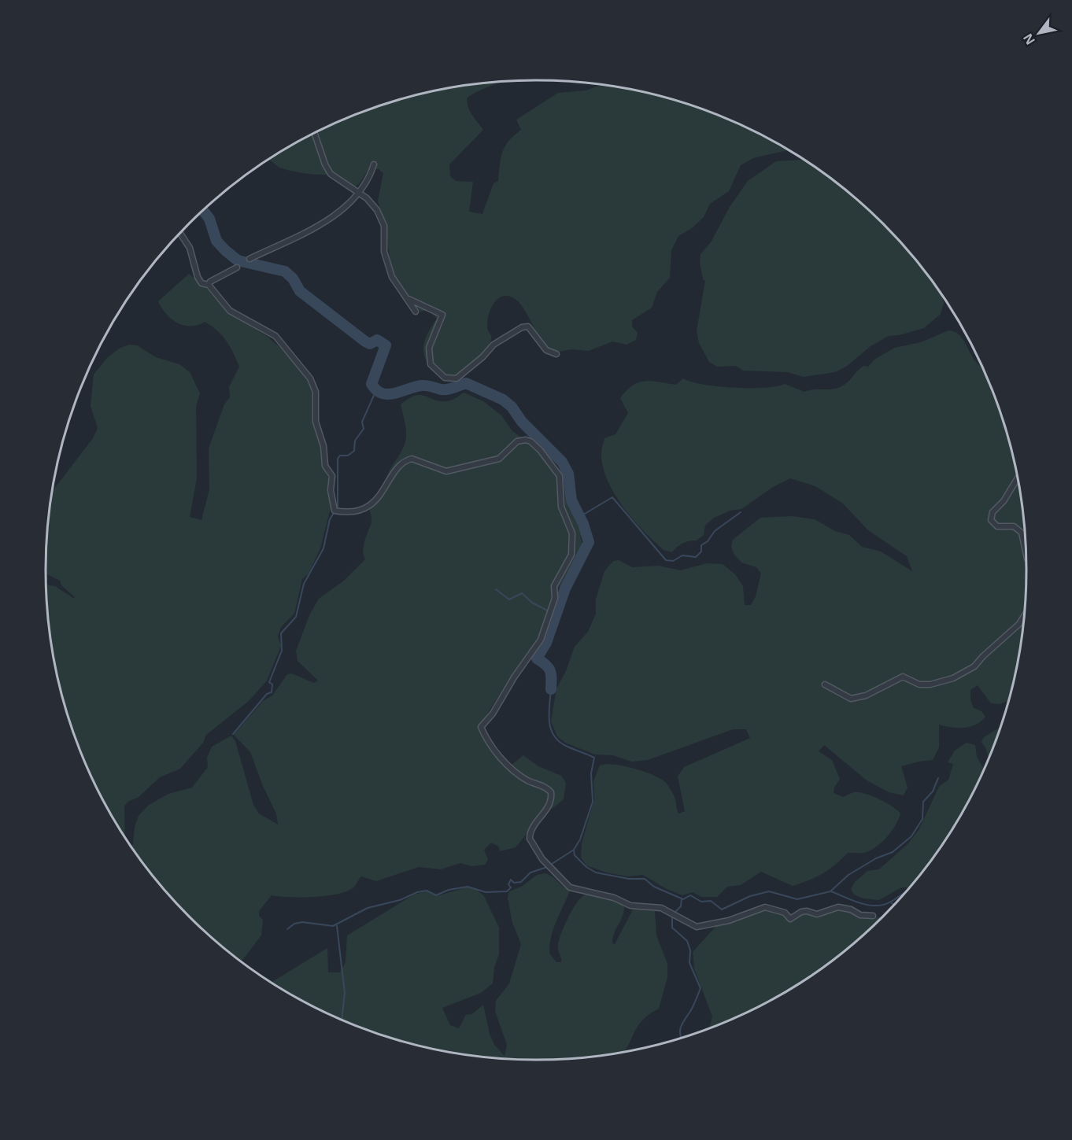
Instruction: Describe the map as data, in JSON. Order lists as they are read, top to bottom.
{
  "north": "bottom left"
}
